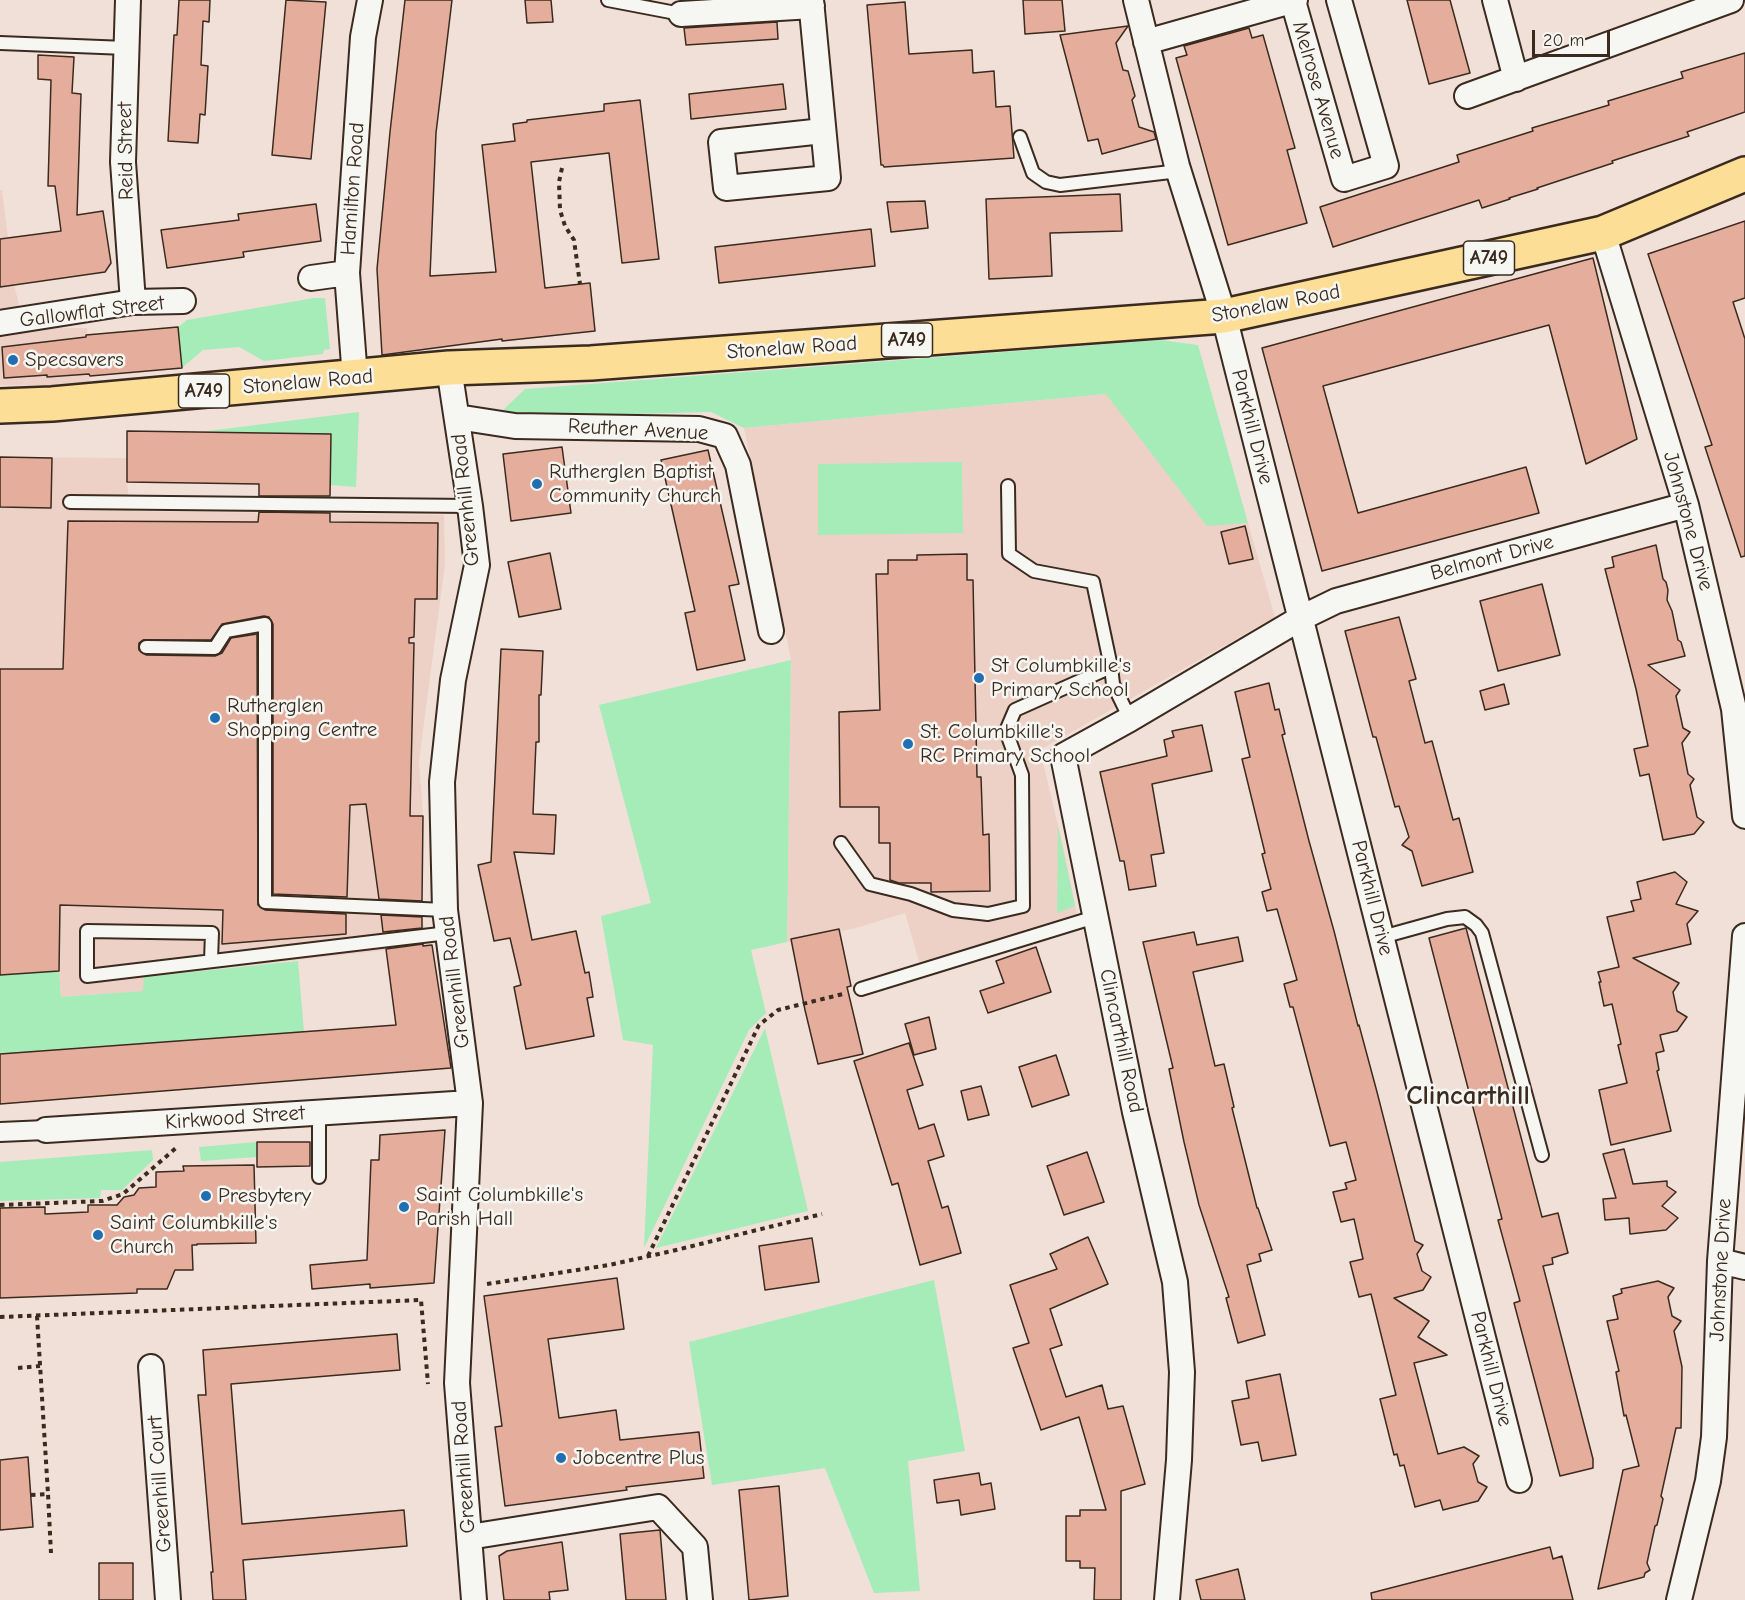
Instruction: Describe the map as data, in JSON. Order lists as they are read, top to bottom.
{
  "streets": {
    "main road": ["A749", "Stonelaw Road"],
    "street": [
      "Melrose Avenue",
      "Reid Street",
      "Hamilton Road",
      "Gallowflat Street",
      "Parkhill Drive",
      "Reuther Avenue",
      "Greenhill Road",
      "Johnstone Drive",
      "Belmont Drive",
      "Clincarthill Road",
      "Kirkwood Street",
      "Greenhill Court"
    ]
  },
  "crossings": [
    ["Reid Street", "Gallowflat Street"],
    ["Hamilton Road", "Stonelaw Road"],
    ["Stonelaw Road", "Parkhill Drive"],
    ["Stonelaw Road", "Greenhill Road"],
    ["Stonelaw Road", "Johnstone Drive"],
    ["Parkhill Drive", "Belmont Drive"],
    ["Parkhill Drive", "Clincarthill Road"],
    ["Reuther Avenue", "Greenhill Road"],
    ["Greenhill Road", "Kirkwood Street"],
    ["Johnstone Drive", "Belmont Drive"],
    ["Belmont Drive", "Clincarthill Road"]
  ],
  "districts": ["Clincarthill"],
  "places": [
    "Specsavers",
    "Rutherglen Baptist Community Church",
    "St Columbkille's Primary School",
    "Rutherglen Shopping Centre",
    "St. Columbkille's RC Primary School",
    "Presbytery",
    "Saint Columbkille's Parish Hall",
    "Saint Columbkille's Church",
    "Jobcentre Plus"
  ],
  "scale_bar": "20 m"
}
